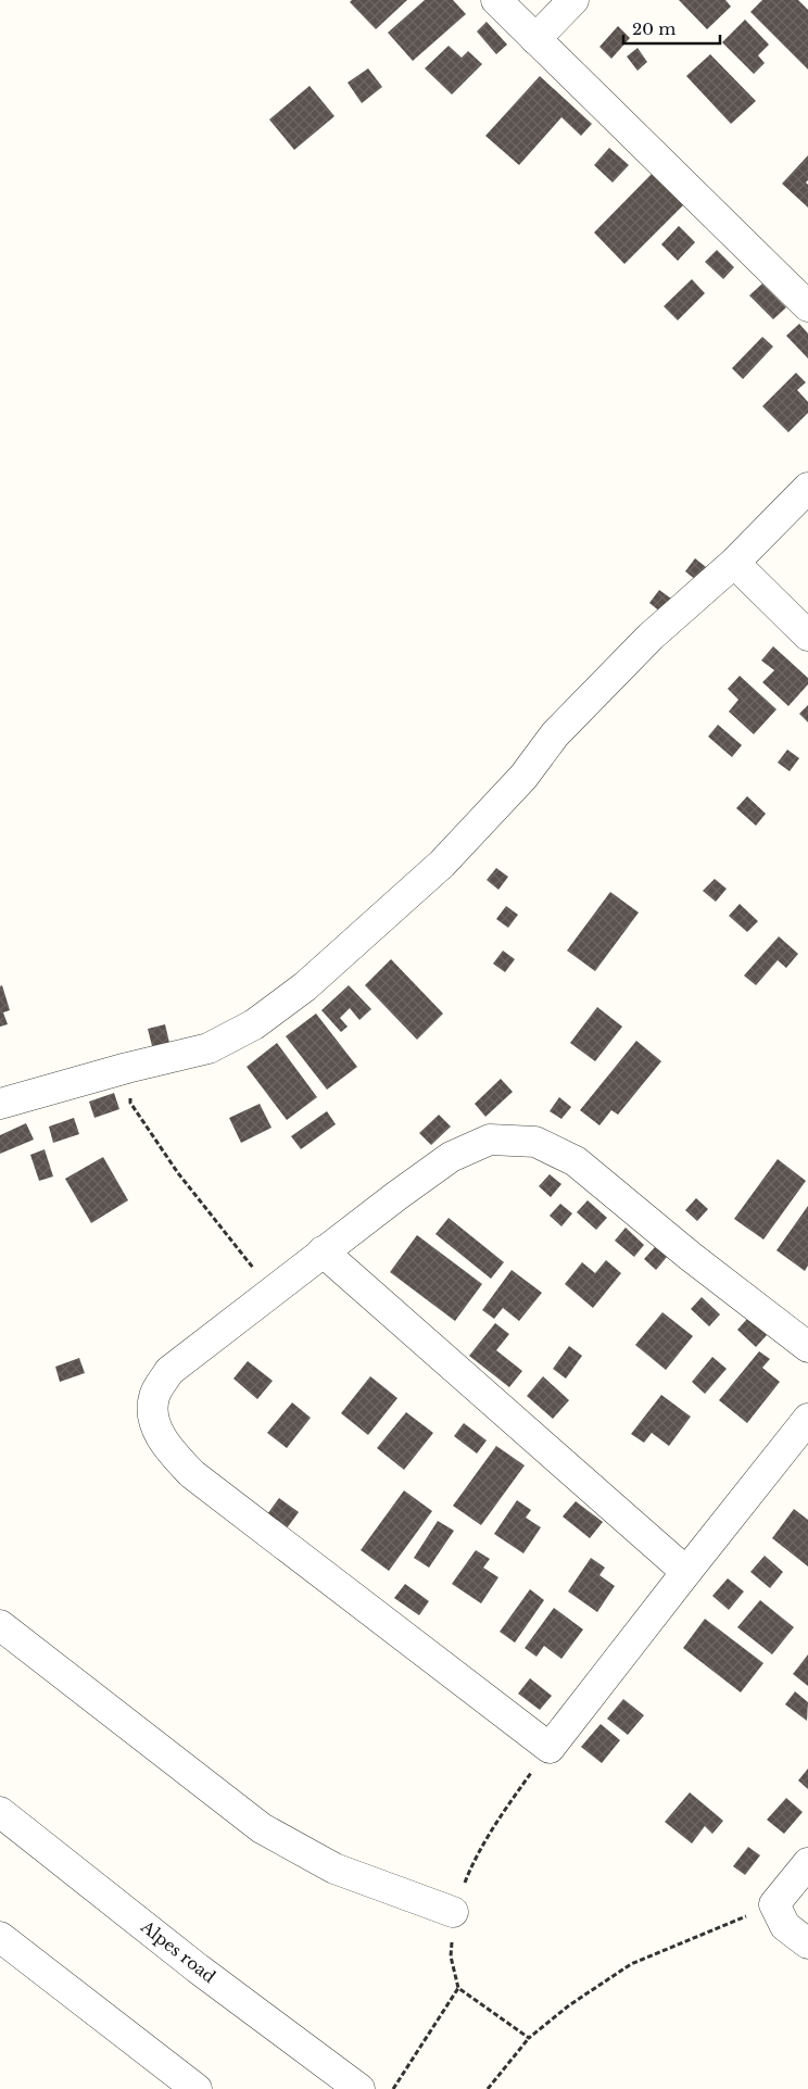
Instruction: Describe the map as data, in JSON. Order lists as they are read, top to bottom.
{
  "streets": {
    "street": ["Alpes road"]
  },
  "scale_bar": "20 m"
}
